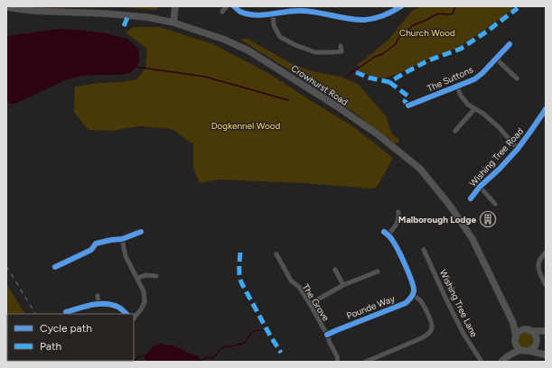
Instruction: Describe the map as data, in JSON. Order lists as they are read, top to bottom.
{
  "streets": {
    "main road": ["Crowhurst Road"],
    "street": [
      "The Suttons",
      "Wishing Tree Road",
      "The Grove",
      "Wishing Tree Lane",
      "Pounde Way"
    ]
  },
  "crossings": [
    ["The Suttons", "Wishing Tree Road"],
    ["The Grove", "Pounde Way"]
  ],
  "parks": ["Church Wood", "Dogkennel Wood"],
  "places": {
    "building": ["Malborough Lodge"]
  },
  "legend": ["Cycle path", "Path"]
}
